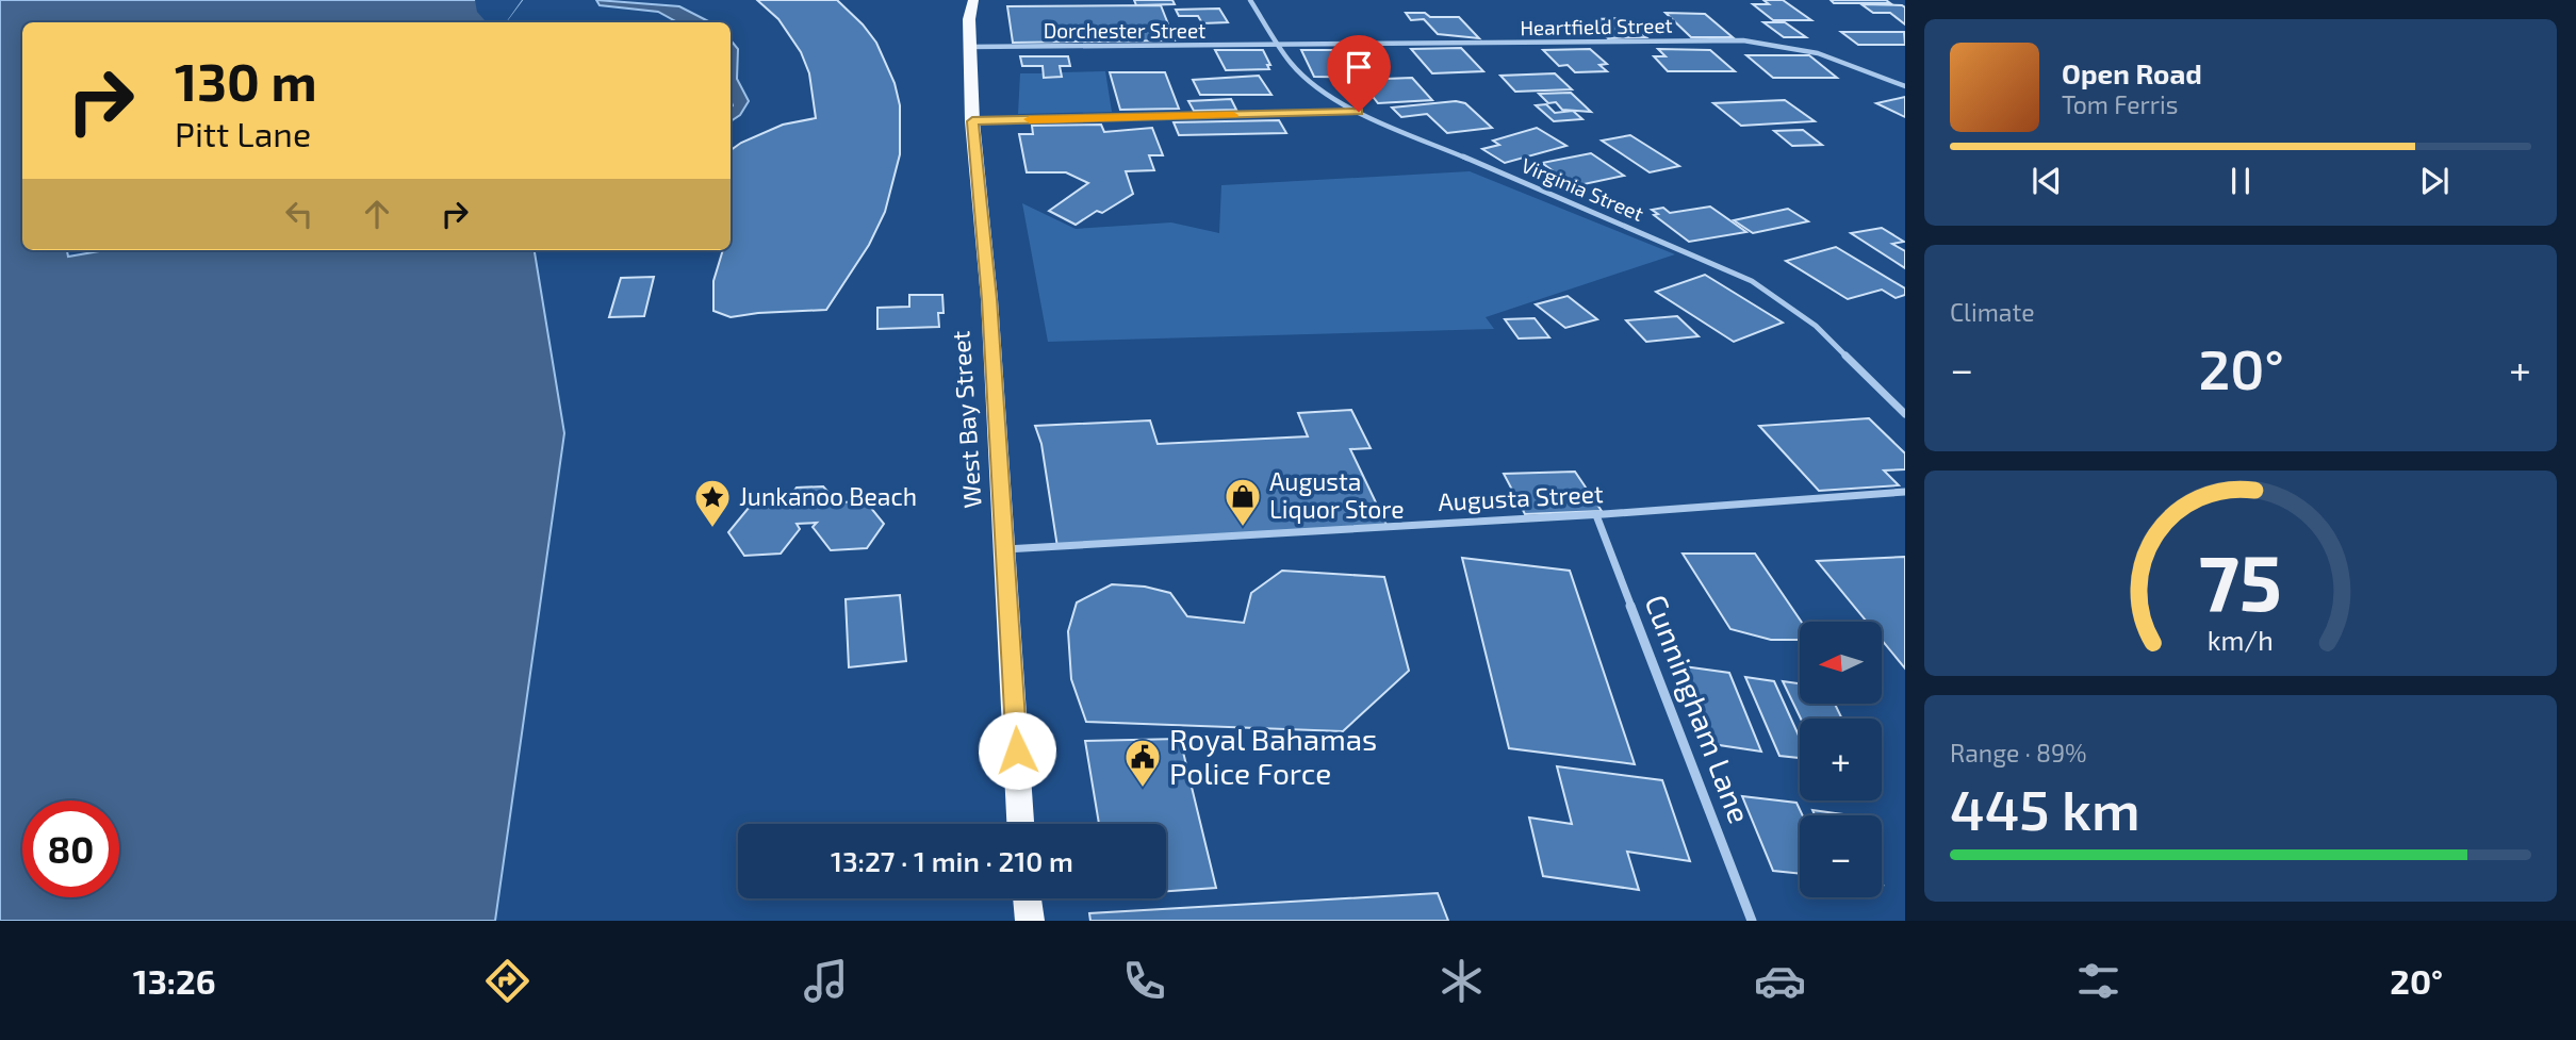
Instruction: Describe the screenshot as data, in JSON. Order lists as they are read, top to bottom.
{
  "streets": {
    "highway": ["West Bay Street"],
    "street": [
      "Heartfield Street",
      "Dorchester Street",
      "Virginia Street",
      "Augusta Street",
      "Cunningham Lane"
    ]
  },
  "crossings": [
    ["Heartfield Street", "Dorchester Street"],
    ["Heartfield Street", "Virginia Street"],
    ["Dorchester Street", "Virginia Street"],
    ["Dorchester Street", "West Bay Street"],
    ["West Bay Street", "Augusta Street"],
    ["Augusta Street", "Cunningham Lane"]
  ],
  "places": {
    "shop": ["Augusta Liquor Store"],
    "place": ["Junkanoo Beach"],
    "public building": ["Royal Bahamas Police Force"]
  },
  "north": "left",
  "page": {
    "turn": ["130 m", "Pitt Lane"],
    "song": ["Open Road", "Tom Ferris"],
    "tile": [
      "Climate",
      ["Range · 89%", "445 km"]
    ],
    "heat": ["−", "20°", "+"],
    "map_buttons": ["+", "−"],
    "limit": "80",
    "trip": "13:27 · 1 min · 210 m",
    "tabs": ["13:26", "20°"],
    "gauge": ["75", "km/h"]
  }
}
